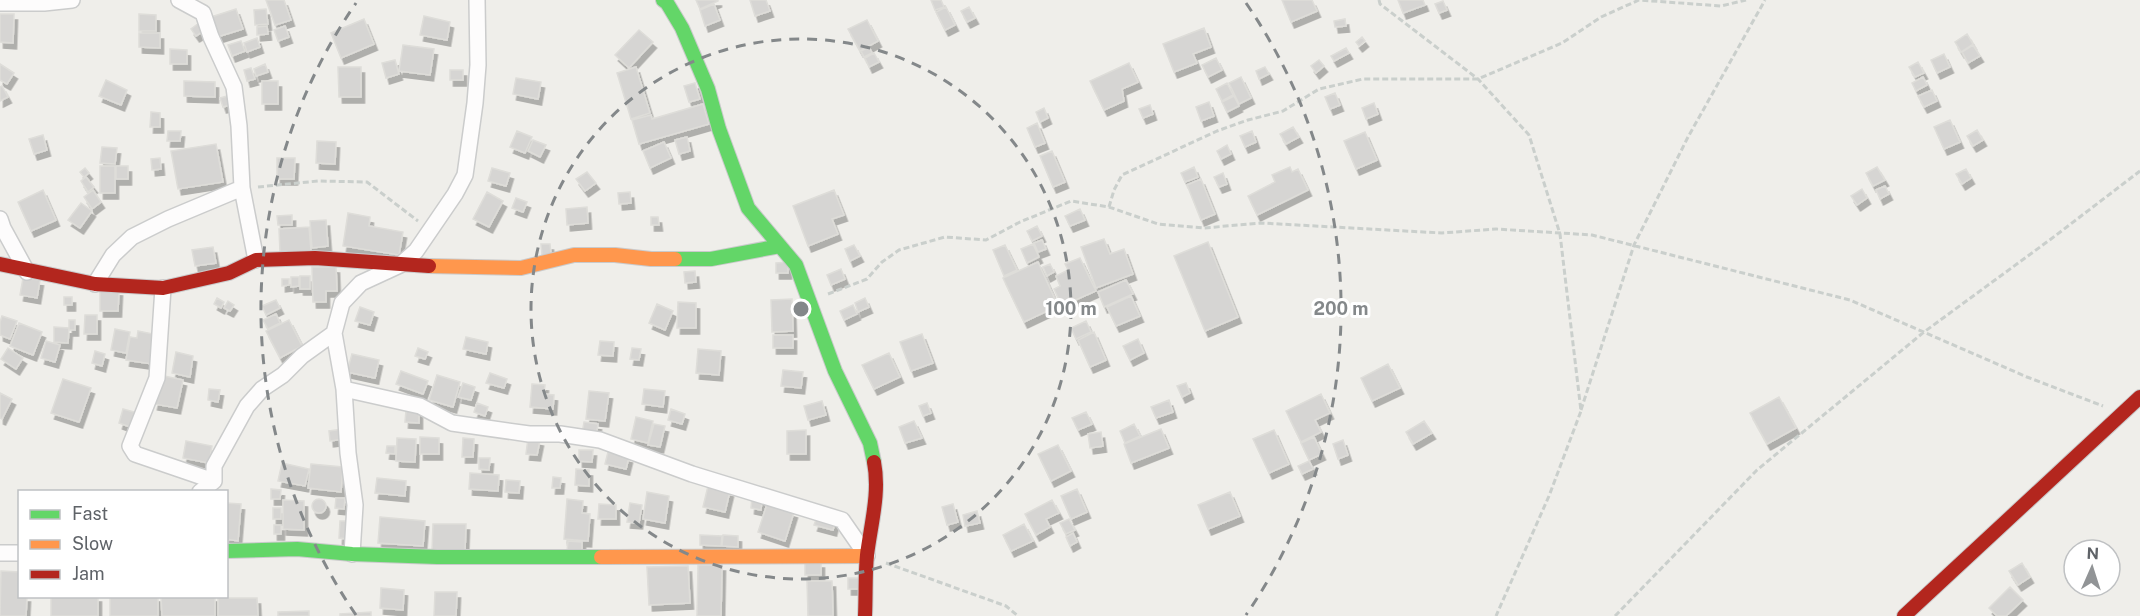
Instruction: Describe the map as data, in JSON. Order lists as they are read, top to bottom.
{
  "legend": ["Fast", "Slow", "Jam"],
  "north": "top",
  "rings": ["100 m", "200 m"]
}
